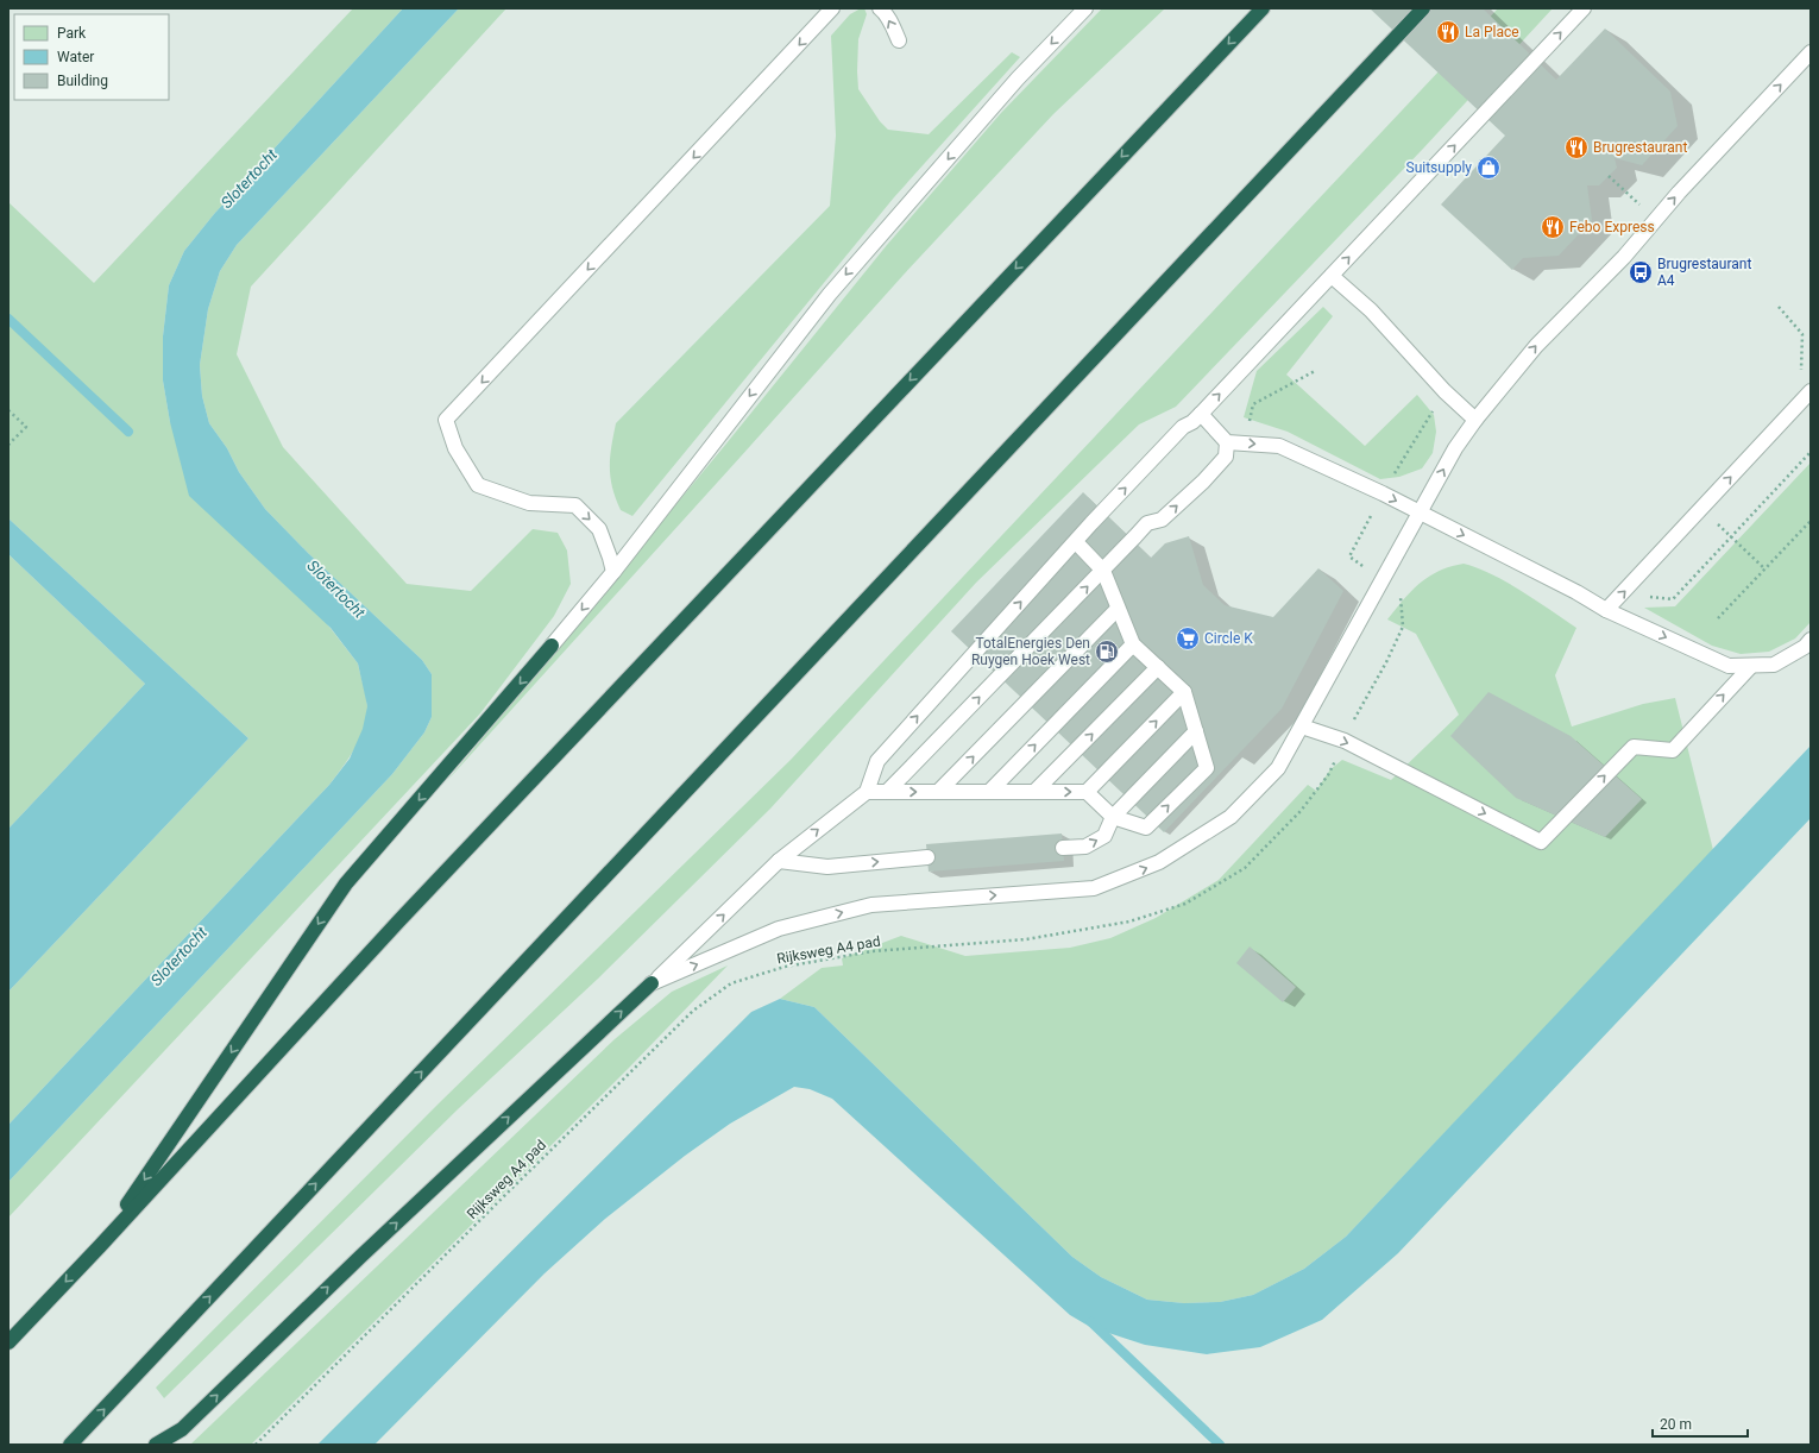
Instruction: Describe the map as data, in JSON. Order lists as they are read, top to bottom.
{
  "streets": {
    "path": ["Rijksweg A4 pad"]
  },
  "water": ["Slotertocht"],
  "places": {
    "restaurant": ["La Place", "Brugrestaurant", "Febo Express"],
    "shop": ["Suitsupply"],
    "bus stop": ["Brugrestaurant A4"],
    "supermarket": ["Circle K"],
    "fuel station": ["TotalEnergies Den Ruygen Hoek West"]
  },
  "legend": ["Park", "Water", "Building"],
  "scale_bar": "20 m"
}
